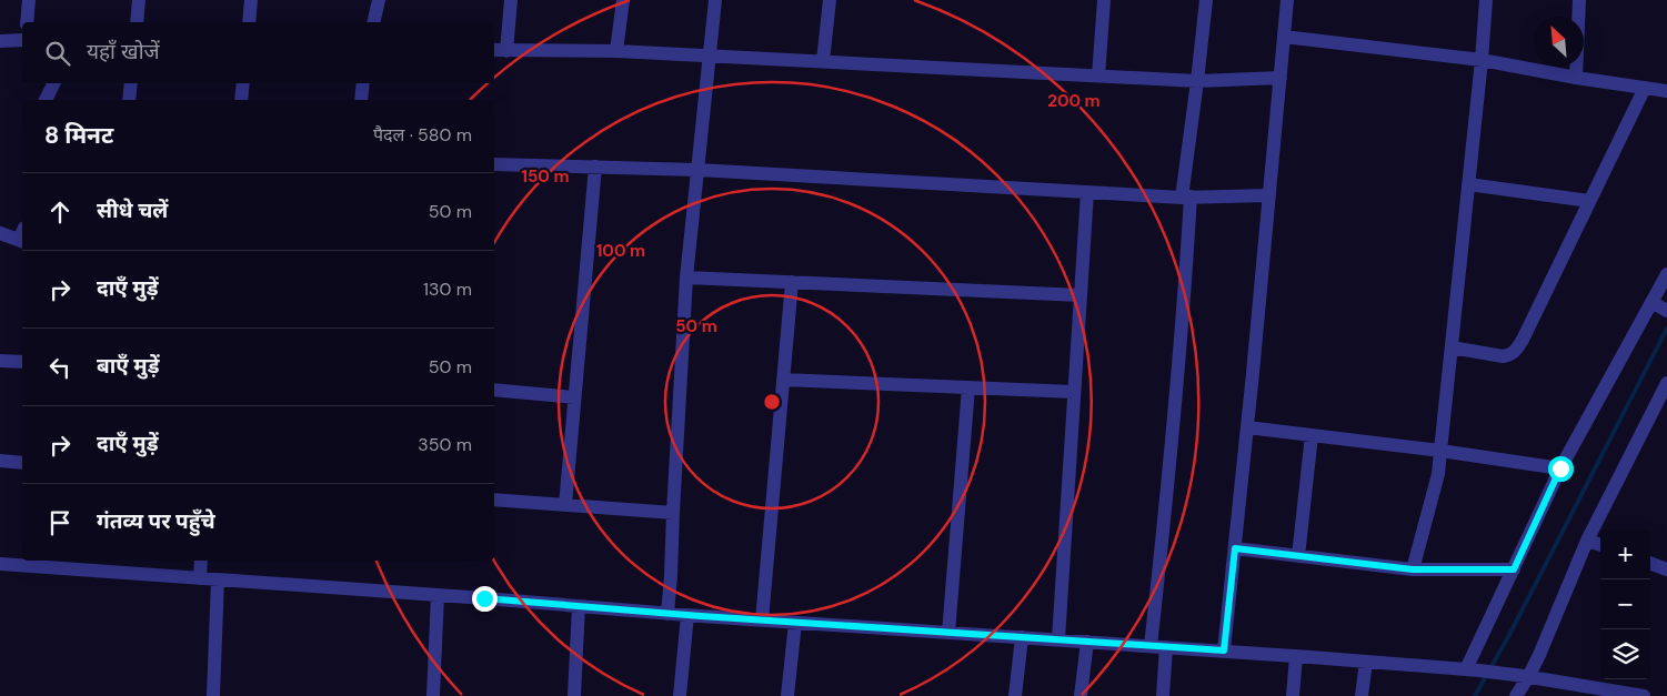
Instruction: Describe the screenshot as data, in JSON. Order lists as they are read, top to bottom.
{
  "north": "top left",
  "page": {
    "search": "यहाँ खोजें",
    "heading": ["8 मिनट", "पैदल · 580 m"],
    "list": [
      ["सीधे चलें", "50 m"],
      ["दाएँ मुड़ें", "130 m"],
      ["बाएँ मुड़ें", "50 m"],
      ["दाएँ मुड़ें", "350 m"],
      "गंतव्य पर पहुँचे"
    ],
    "map_buttons": ["+", "−"]
  },
  "rings": [
    "200 m",
    "150 m",
    "100 m",
    "50 m"
  ]
}
